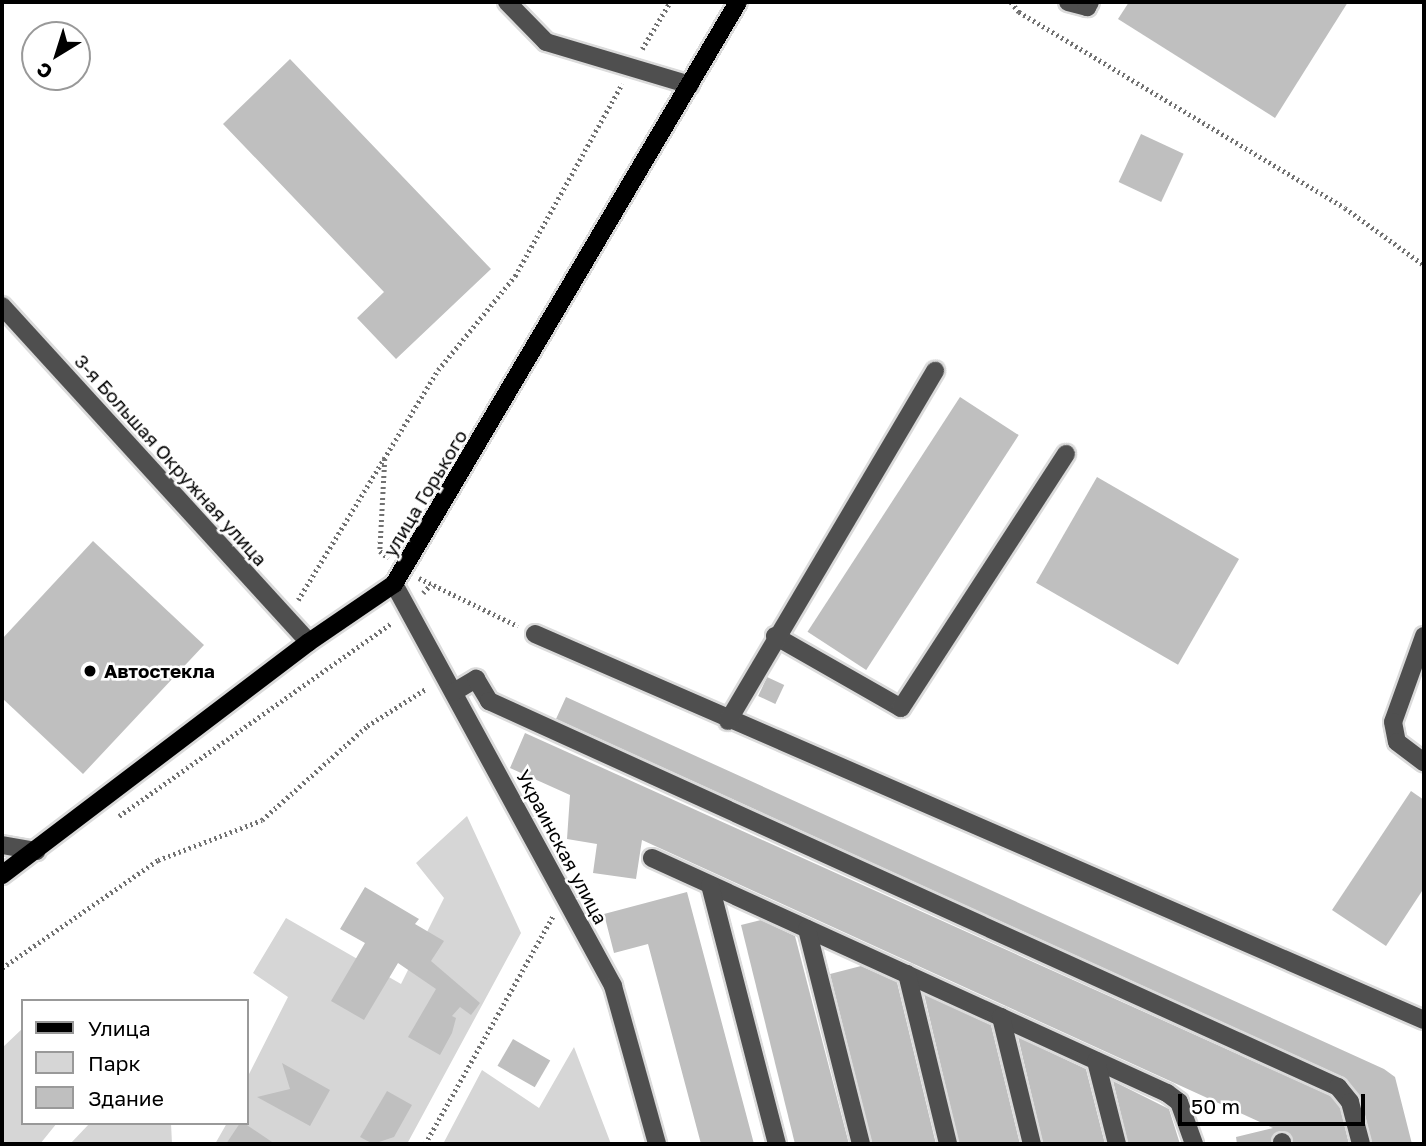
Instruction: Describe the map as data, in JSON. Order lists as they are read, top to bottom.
{
  "streets": {
    "main road": ["улица Горького"],
    "street": ["3-я Большая Окружная улица", "Украинская улица"]
  },
  "crossings": [
    ["3-я Большая Окружная улица", "улица Горького"],
    ["улица Горького", "Украинская улица"]
  ],
  "places": ["Автостекла"],
  "legend": ["Улица", "Парк", "Здание"],
  "scale_bar": "50 m",
  "north": "bottom left"
}
